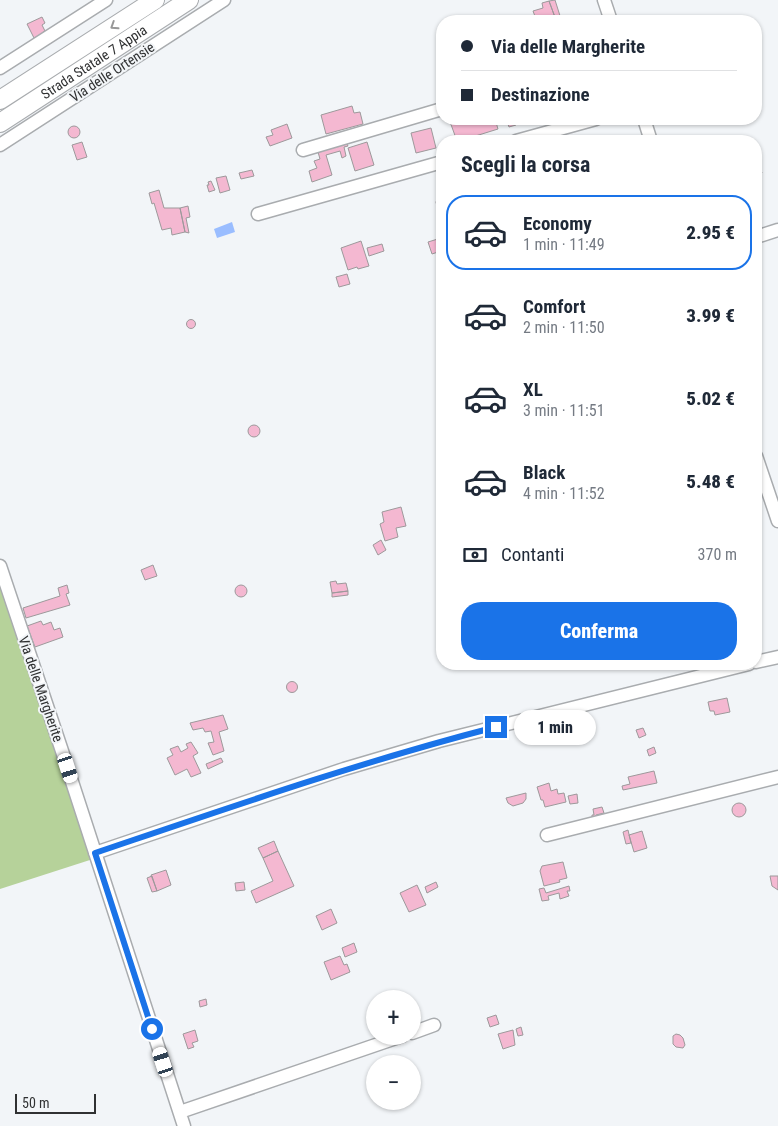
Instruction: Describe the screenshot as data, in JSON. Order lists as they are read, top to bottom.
{
  "streets": {
    "highway": ["Strada Statale 7 Appia"],
    "street": ["Via delle Ortensie", "Via delle Margherite"]
  },
  "scale_bar": "50 m",
  "page": {
    "banner": ["Via delle Margherite", "Destinazione"],
    "heading": "Scegli la corsa",
    "list": [
      {
        "name": "Economy",
        "note": "1 min · 11:49",
        "value": "2.95 €"
      },
      {
        "name": "Comfort",
        "note": "2 min · 11:50",
        "value": "3.99 €"
      },
      {
        "name": "XL",
        "note": "3 min · 11:51",
        "value": "5.02 €"
      },
      {
        "name": "Black",
        "note": "4 min · 11:52",
        "value": "5.48 €"
      }
    ],
    "pay": ["Contanti", "370 m"],
    "buttons": "Conferma",
    "bubble": "1 min",
    "map_buttons": ["+", "−"],
    "scale": "50 m"
  }
}
